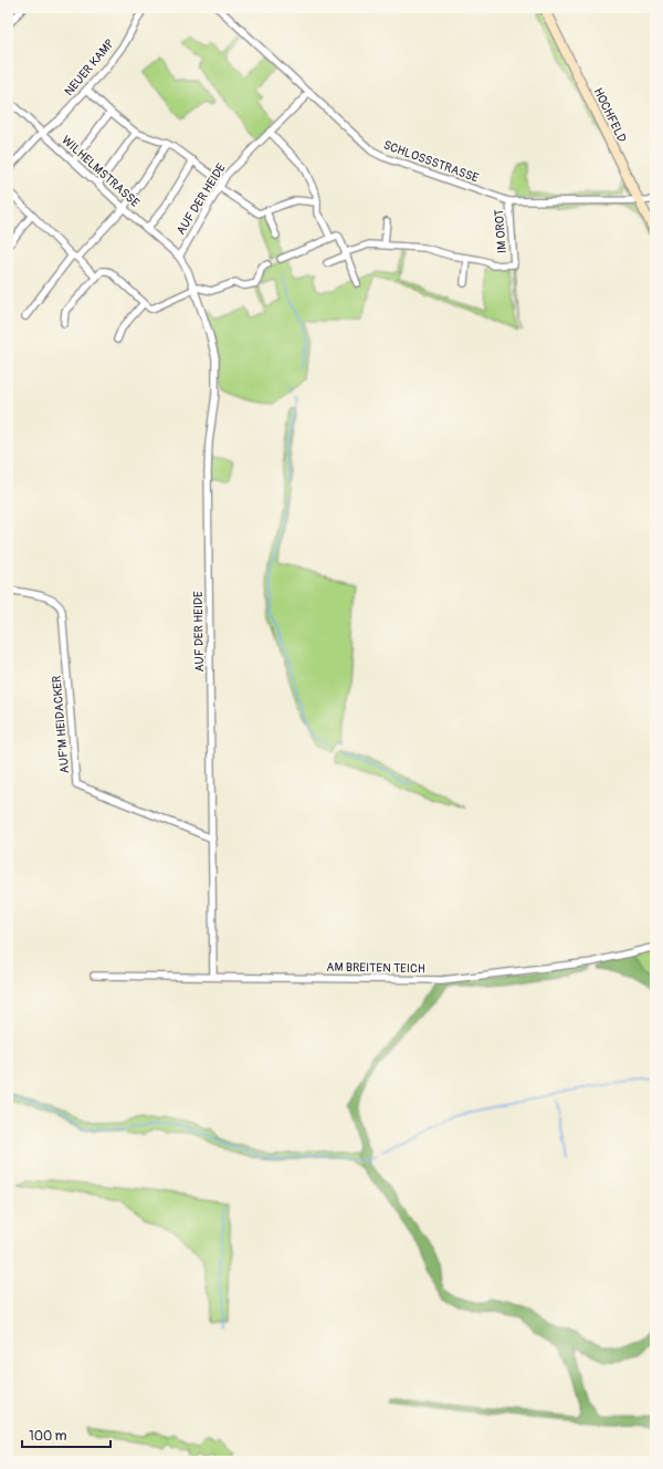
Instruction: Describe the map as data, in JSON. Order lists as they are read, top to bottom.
{
  "streets": {
    "street": [
      "NEUER KAMP",
      "HOCHFELD",
      "SCHLOSSSTRASSE",
      "WILHELMSTRASSE",
      "AUF DER HEIDE",
      "IM OROT",
      "AUF'M HEIDACKER",
      "AM BREITEN TEICH"
    ]
  },
  "crossings": [
    ["NEUER KAMP", "WILHELMSTRASSE"],
    ["HOCHFELD", "SCHLOSSSTRASSE"],
    ["SCHLOSSSTRASSE", "AUF DER HEIDE"],
    ["SCHLOSSSTRASSE", "IM OROT"],
    ["WILHELMSTRASSE", "AUF DER HEIDE"],
    ["AUF DER HEIDE", "AUF'M HEIDACKER"],
    ["AUF DER HEIDE", "AM BREITEN TEICH"]
  ],
  "scale_bar": "100 m"
}
